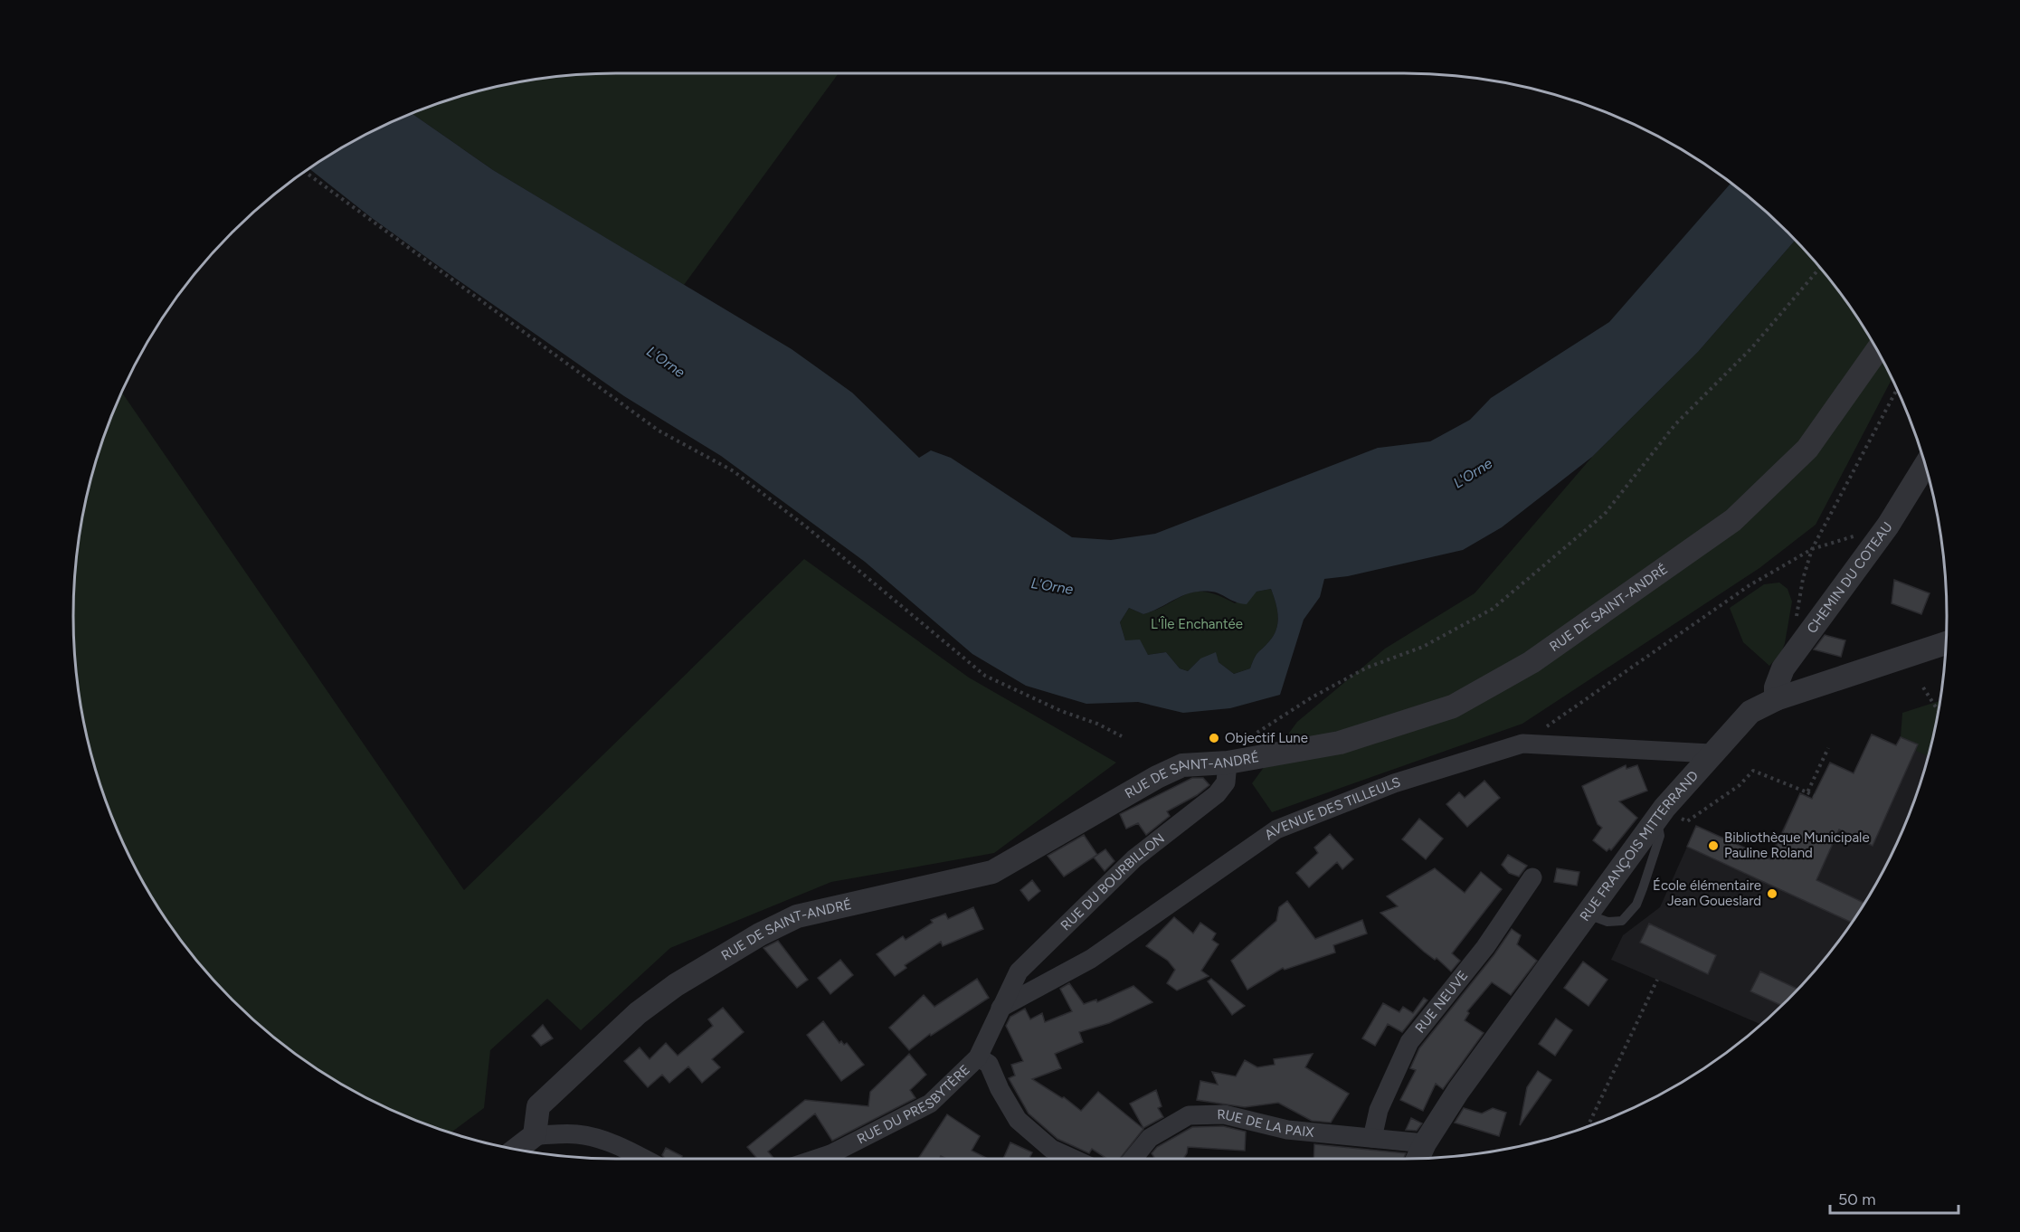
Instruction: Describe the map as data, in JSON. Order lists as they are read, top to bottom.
{
  "streets": {
    "street": [
      "CHEMIN DU COTEAU",
      "RUE DE SAINT-ANDRÉ",
      "AVENUE DES TILLEULS",
      "RUE FRANÇOIS MITTERRAND",
      "RUE DU BOURBILLON",
      "RUE NEUVE",
      "RUE DU PRESBYTÈRE",
      "RUE DE LA PAIX"
    ]
  },
  "crossings": [
    ["CHEMIN DU COTEAU", "RUE FRANÇOIS MITTERRAND"],
    ["RUE DE SAINT-ANDRÉ", "RUE DU BOURBILLON"],
    ["AVENUE DES TILLEULS", "RUE FRANÇOIS MITTERRAND"],
    ["AVENUE DES TILLEULS", "RUE DU BOURBILLON"],
    ["AVENUE DES TILLEULS", "RUE DU PRESBYTÈRE"],
    ["RUE FRANÇOIS MITTERRAND", "RUE DE LA PAIX"],
    ["RUE DU BOURBILLON", "RUE DU PRESBYTÈRE"],
    ["RUE NEUVE", "RUE DE LA PAIX"]
  ],
  "water": ["L'Orne"],
  "parks": ["L'Île Enchantée"],
  "places": ["Objectif Lune", "Bibliothèque Municipale Pauline Roland", "École élémentaire Jean Goueslard"],
  "scale_bar": "50 m"
}
